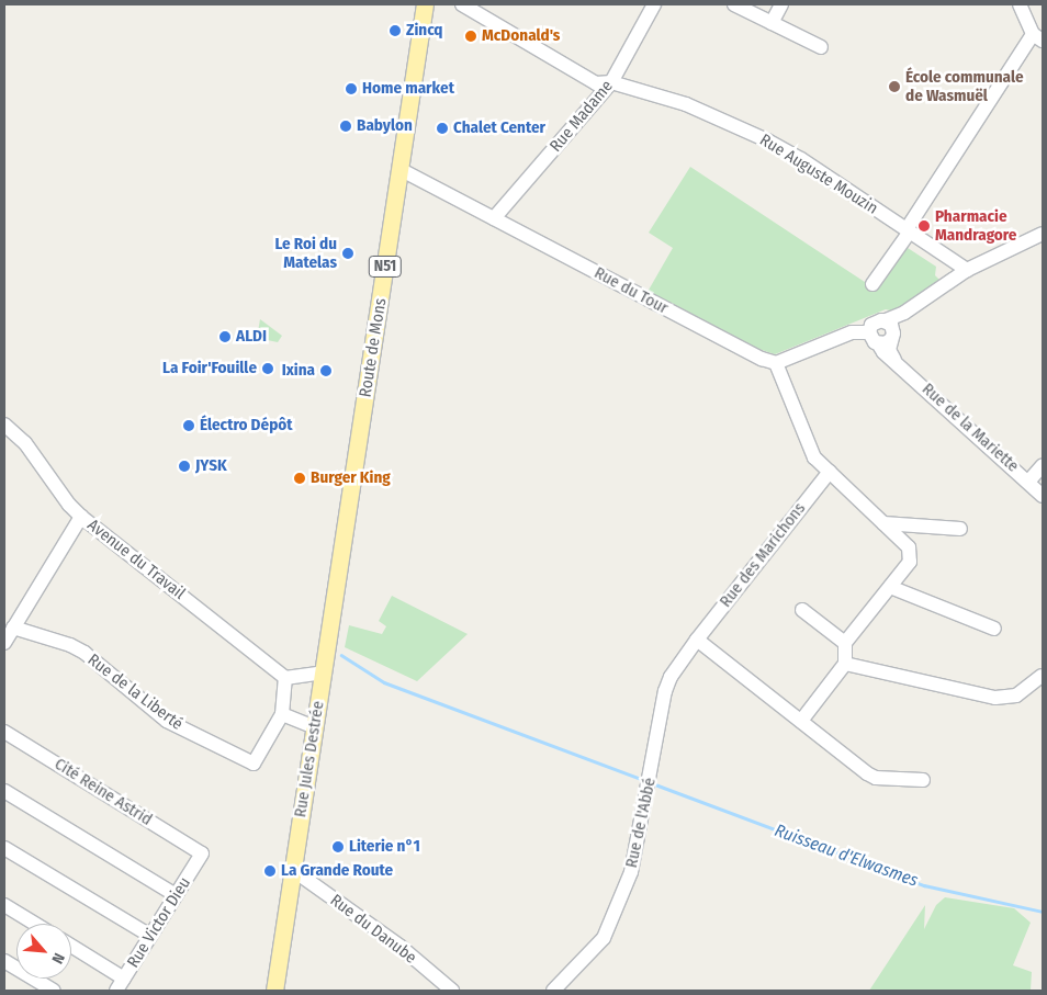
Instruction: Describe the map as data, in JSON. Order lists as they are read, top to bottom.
{
  "streets": {
    "main road": ["N51", "Route de Mons", "Rue Jules Destrée"],
    "street": [
      "Rue Madame",
      "Rue Auguste Mouzin",
      "Rue du Tour",
      "Rue de la Mariette",
      "Rue des Marichons",
      "Avenue du Travail",
      "Rue de la Liberté",
      "Cité Reine Astrid",
      "Rue de l'Abbé",
      "Rue Victor Dieu",
      "Rue du Danube"
    ]
  },
  "crossings": [
    ["Rue Madame", "Rue Auguste Mouzin"],
    ["Rue Madame", "Rue du Tour"],
    ["Rue du Tour", "Route de Mons"],
    ["Route de Mons", "Rue Jules Destrée"],
    ["Rue des Marichons", "Rue de l'Abbé"],
    ["Rue Jules Destrée", "Rue du Danube"],
    ["Cité Reine Astrid", "Rue Victor Dieu"]
  ],
  "water": ["Ruisseau d'Elwasmes"],
  "places": [
    "Zincq",
    "McDonald's",
    "École communale de Wasmuël",
    "Home market",
    "Babylon",
    "Chalet Center",
    "Pharmacie Mandragore",
    "Le Roi du Matelas",
    "ALDI",
    "La Foir'Fouille",
    "Ixina",
    "Électro Dépôt",
    "JYSK",
    "Burger King",
    "Literie n°1",
    "La Grande Route"
  ],
  "north": "bottom right"
}
